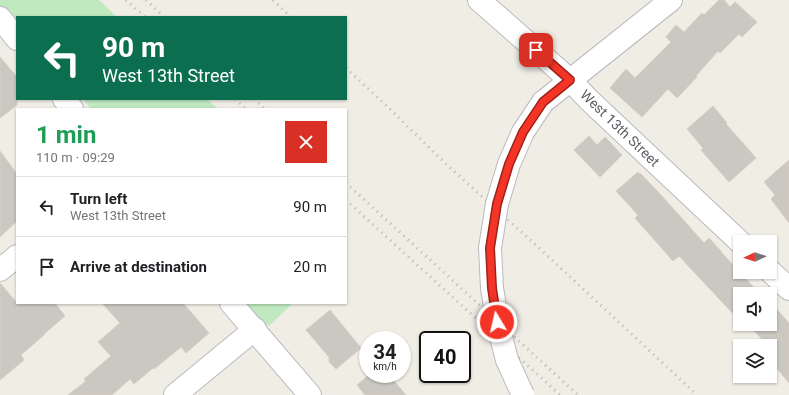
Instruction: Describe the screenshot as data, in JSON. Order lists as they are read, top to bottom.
{
  "streets": {
    "street": ["West 13th Street"]
  },
  "north": "left",
  "page": {
    "turn": ["90 m", "West 13th Street"],
    "heading": ["1 min", "110 m · 09:29"],
    "list": [
      {
        "name": "Turn left",
        "note": "West 13th Street",
        "value": "90 m"
      },
      {
        "name": "Arrive at destination",
        "value": "20 m"
      }
    ],
    "speed": "34 km/h",
    "limit": "40"
  }
}
